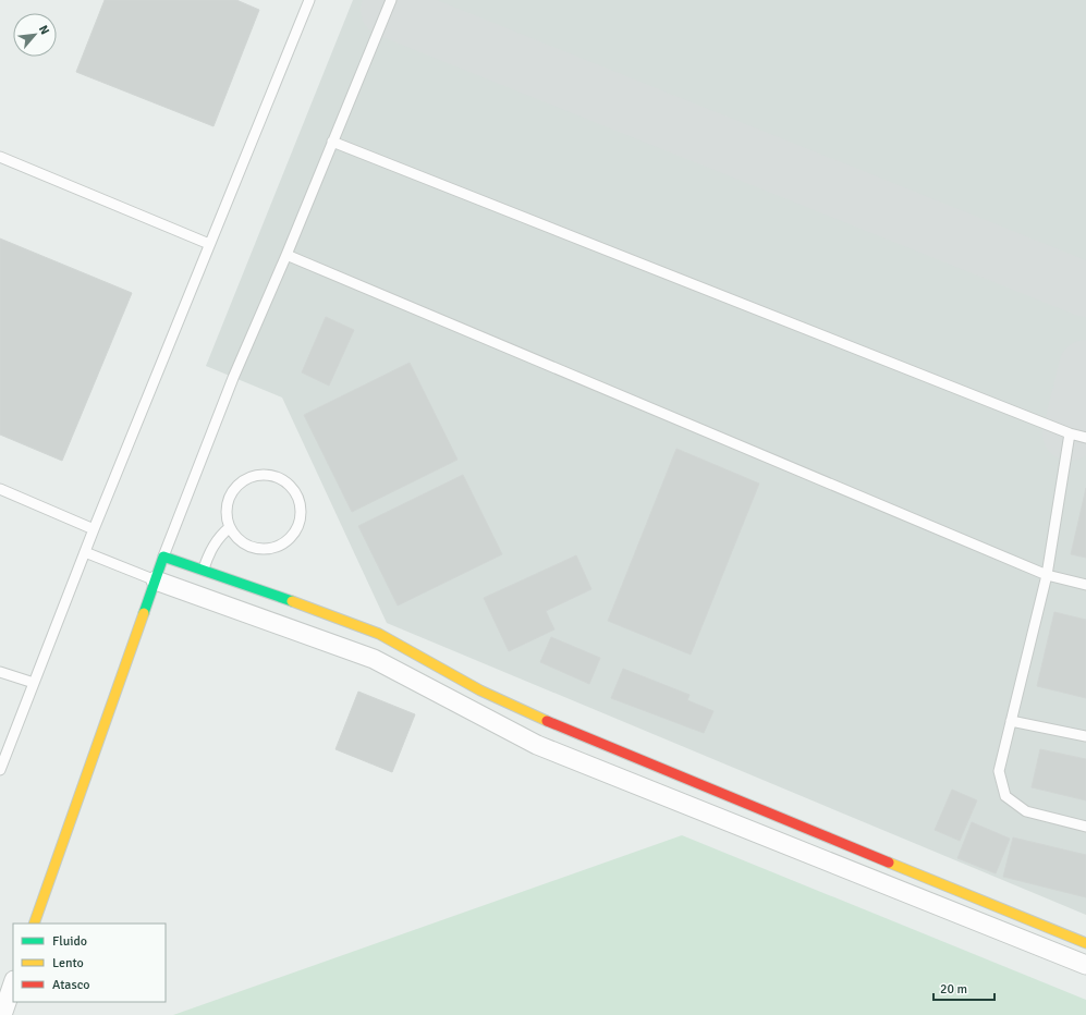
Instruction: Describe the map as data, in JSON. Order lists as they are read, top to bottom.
{
  "legend": ["Fluido", "Lento", "Atasco"],
  "scale_bar": "20 m",
  "north": "top right"
}
